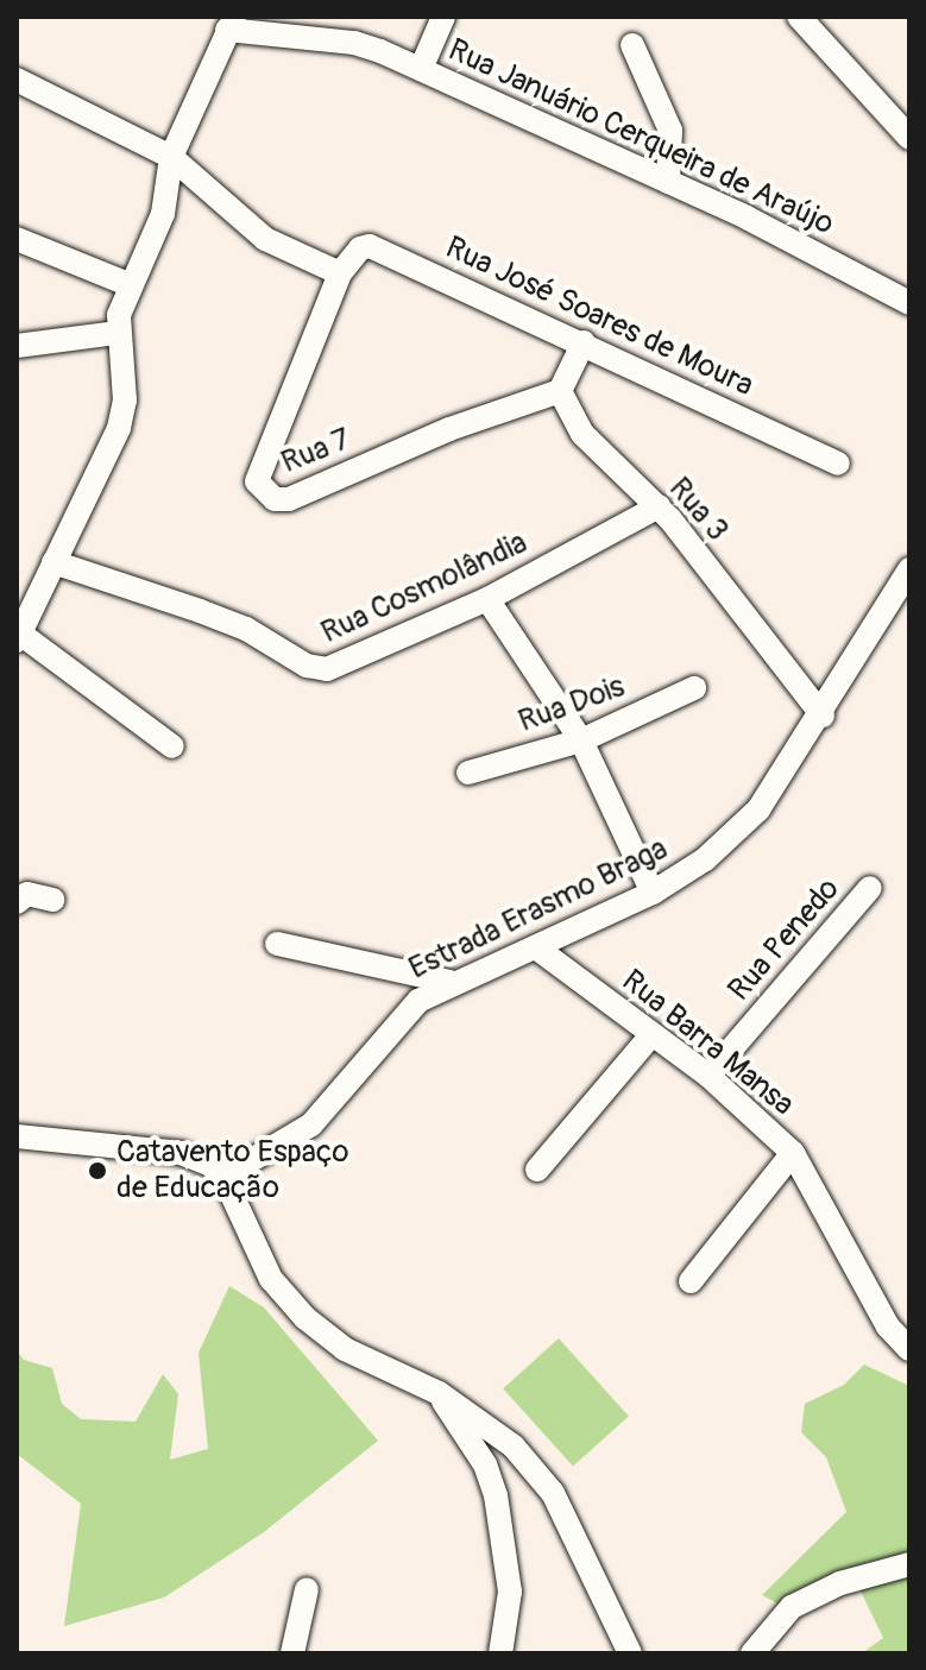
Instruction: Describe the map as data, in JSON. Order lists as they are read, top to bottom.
{
  "streets": {
    "street": [
      "Rua Januário Cerqueira de Araújo",
      "Rua José Soares de Moura",
      "Rua 7",
      "Rua 3",
      "Rua Cosmolândia",
      "Rua Dois",
      "Estrada Erasmo Braga",
      "Rua Penedo",
      "Rua Barra Mansa"
    ]
  },
  "crossings": [
    ["Rua José Soares de Moura", "Rua 7"],
    ["Rua 7", "Rua 3"],
    ["Rua 3", "Rua Cosmolândia"],
    ["Rua 3", "Estrada Erasmo Braga"],
    ["Estrada Erasmo Braga", "Rua Barra Mansa"],
    ["Rua Penedo", "Rua Barra Mansa"]
  ],
  "places": ["Catavento Espaço de Educação"]
}
